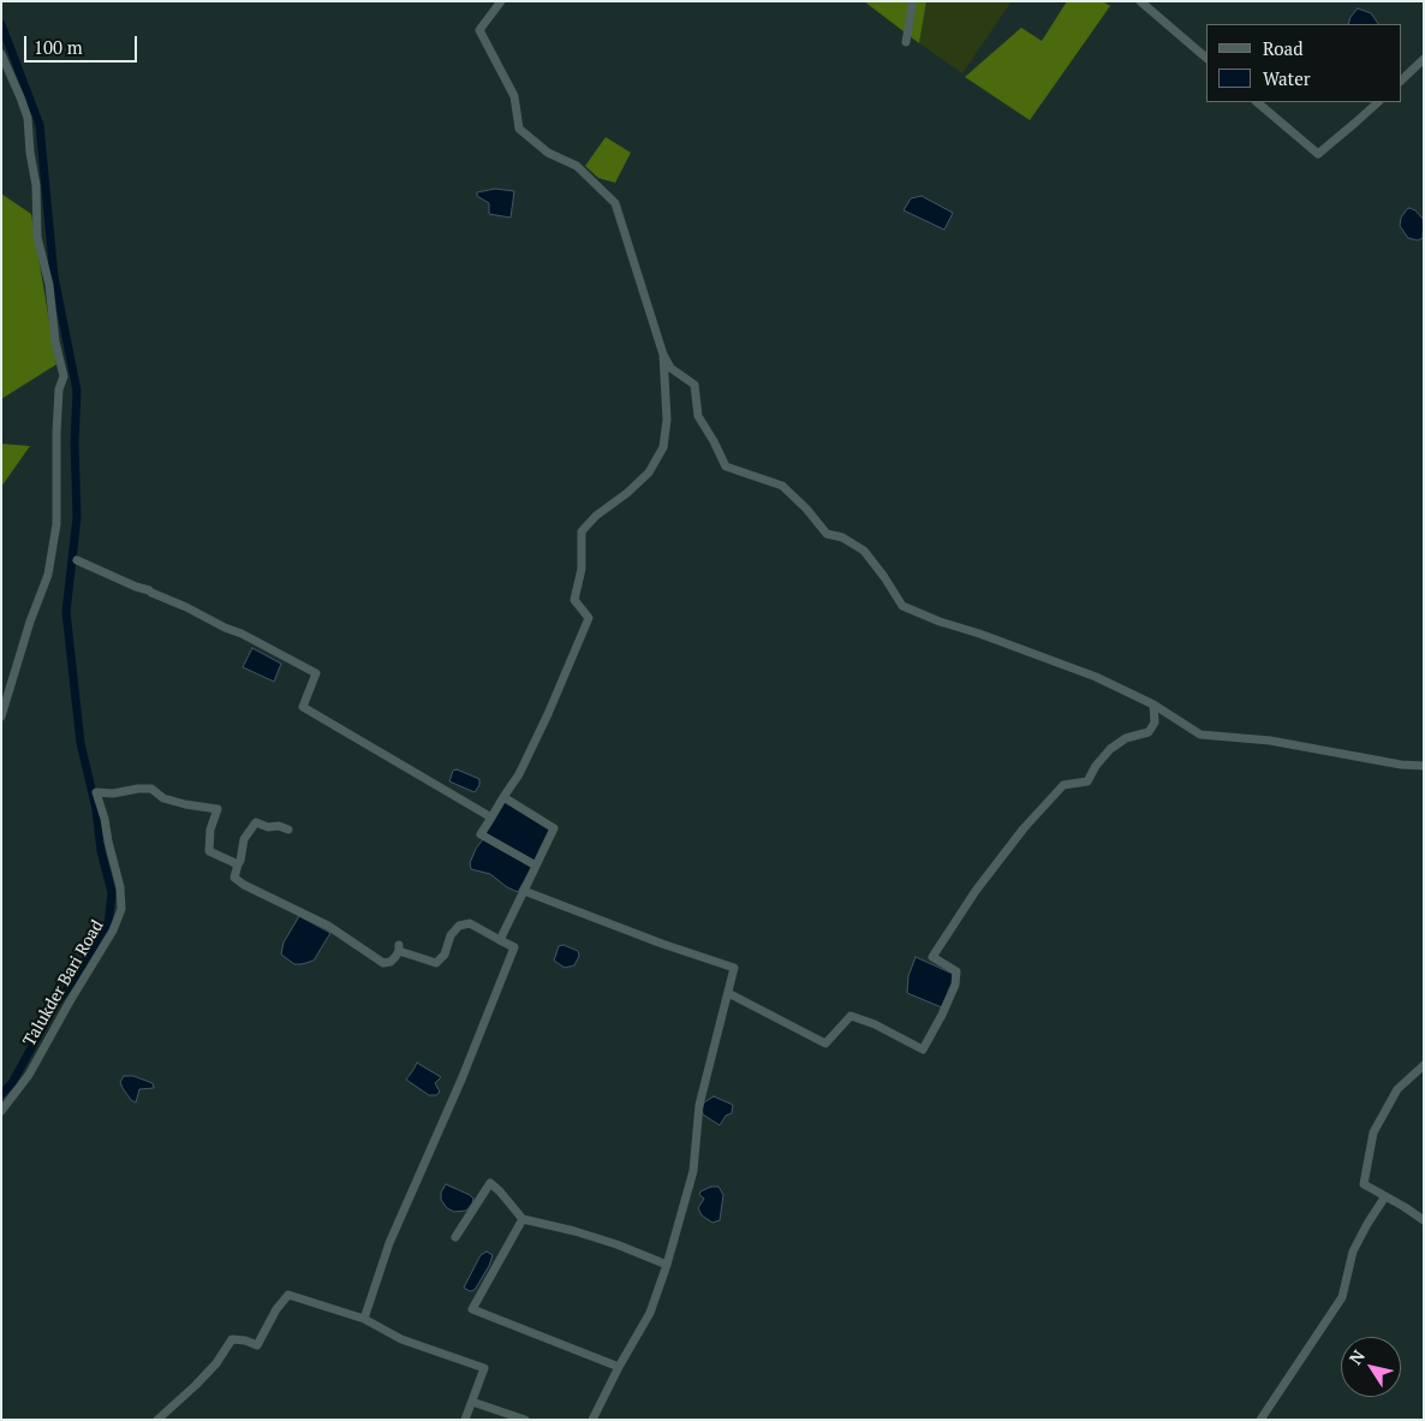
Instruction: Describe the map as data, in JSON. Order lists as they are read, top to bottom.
{
  "streets": {
    "street": ["Talukder Bari Road"]
  },
  "legend": ["Road", "Water"],
  "scale_bar": "100 m",
  "north": "top left"
}
